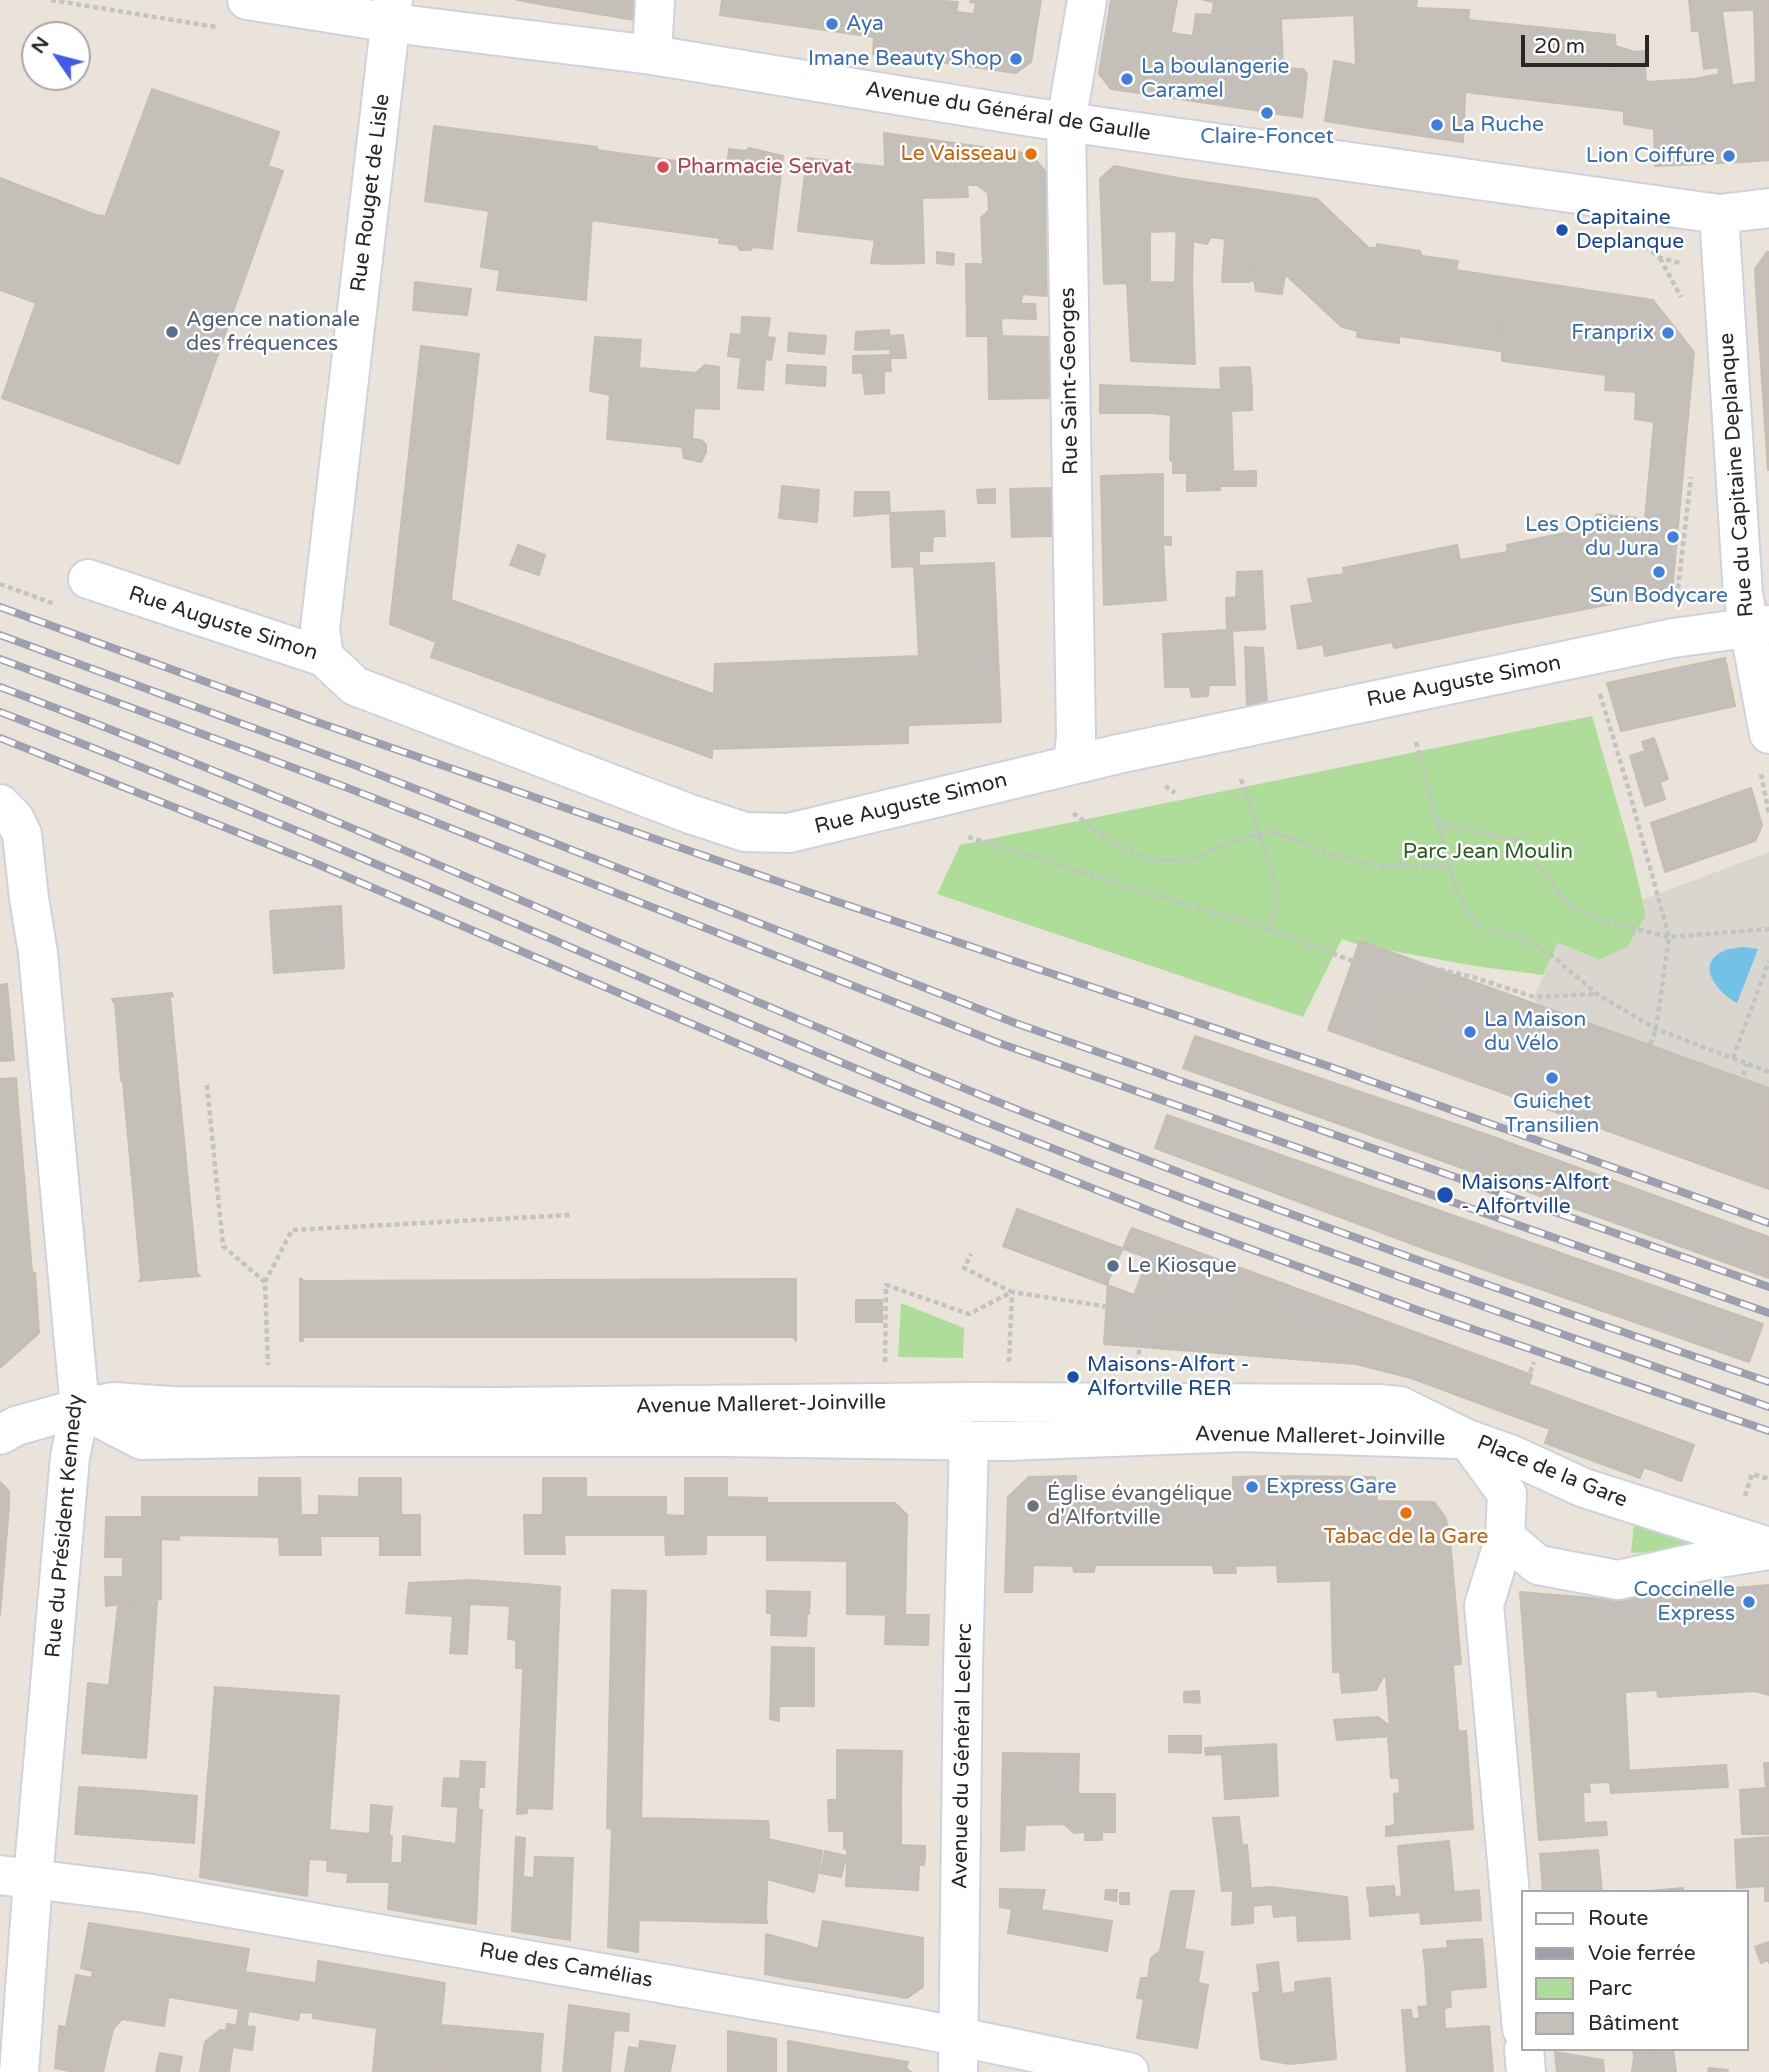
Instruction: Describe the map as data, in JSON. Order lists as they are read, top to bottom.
{
  "streets": {
    "street": [
      "Avenue du Général de Gaulle",
      "Rue Rouget de Lisle",
      "Rue Saint-Georges",
      "Rue du Capitaine Deplanque",
      "Rue Auguste Simon",
      "Avenue Malleret-Joinville",
      "Place de la Gare",
      "Rue du Président Kennedy",
      "Avenue du Général Leclerc",
      "Rue des Camélias"
    ]
  },
  "crossings": [
    ["Avenue du Général de Gaulle", "Rue Rouget de Lisle"],
    ["Avenue du Général de Gaulle", "Rue Saint-Georges"],
    ["Avenue du Général de Gaulle", "Rue du Capitaine Deplanque"],
    ["Rue Rouget de Lisle", "Rue Auguste Simon"],
    ["Rue Saint-Georges", "Rue Auguste Simon"],
    ["Rue du Capitaine Deplanque", "Rue Auguste Simon"],
    ["Avenue Malleret-Joinville", "Place de la Gare"],
    ["Avenue Malleret-Joinville", "Rue du Président Kennedy"],
    ["Avenue Malleret-Joinville", "Avenue du Général Leclerc"],
    ["Rue du Président Kennedy", "Rue des Camélias"],
    ["Avenue du Général Leclerc", "Rue des Camélias"]
  ],
  "parks": ["Parc Jean Moulin"],
  "places": [
    "Aya",
    "Imane Beauty Shop",
    "La boulangerie Caramel",
    "Claire-Foncet",
    "La Ruche",
    "Le Vaisseau",
    "Lion Coiffure",
    "Pharmacie Servat",
    "Capitaine Deplanque",
    "Agence nationale des fréquences",
    "Franprix",
    "Les Opticiens du Jura",
    "Sun Bodycare",
    "La Maison du Vélo",
    "Guichet Transilien",
    "Maisons-Alfort - Alfortville",
    "Le Kiosque",
    "Maisons-Alfort - Alfortville RER",
    "Express Gare",
    "Église évangélique d'Alfortville",
    "Tabac de la Gare",
    "Coccinelle Express"
  ],
  "legend": [
    "Route",
    "Voie ferrée",
    "Parc",
    "Bâtiment"
  ],
  "scale_bar": "20 m",
  "north": "top left"
}
